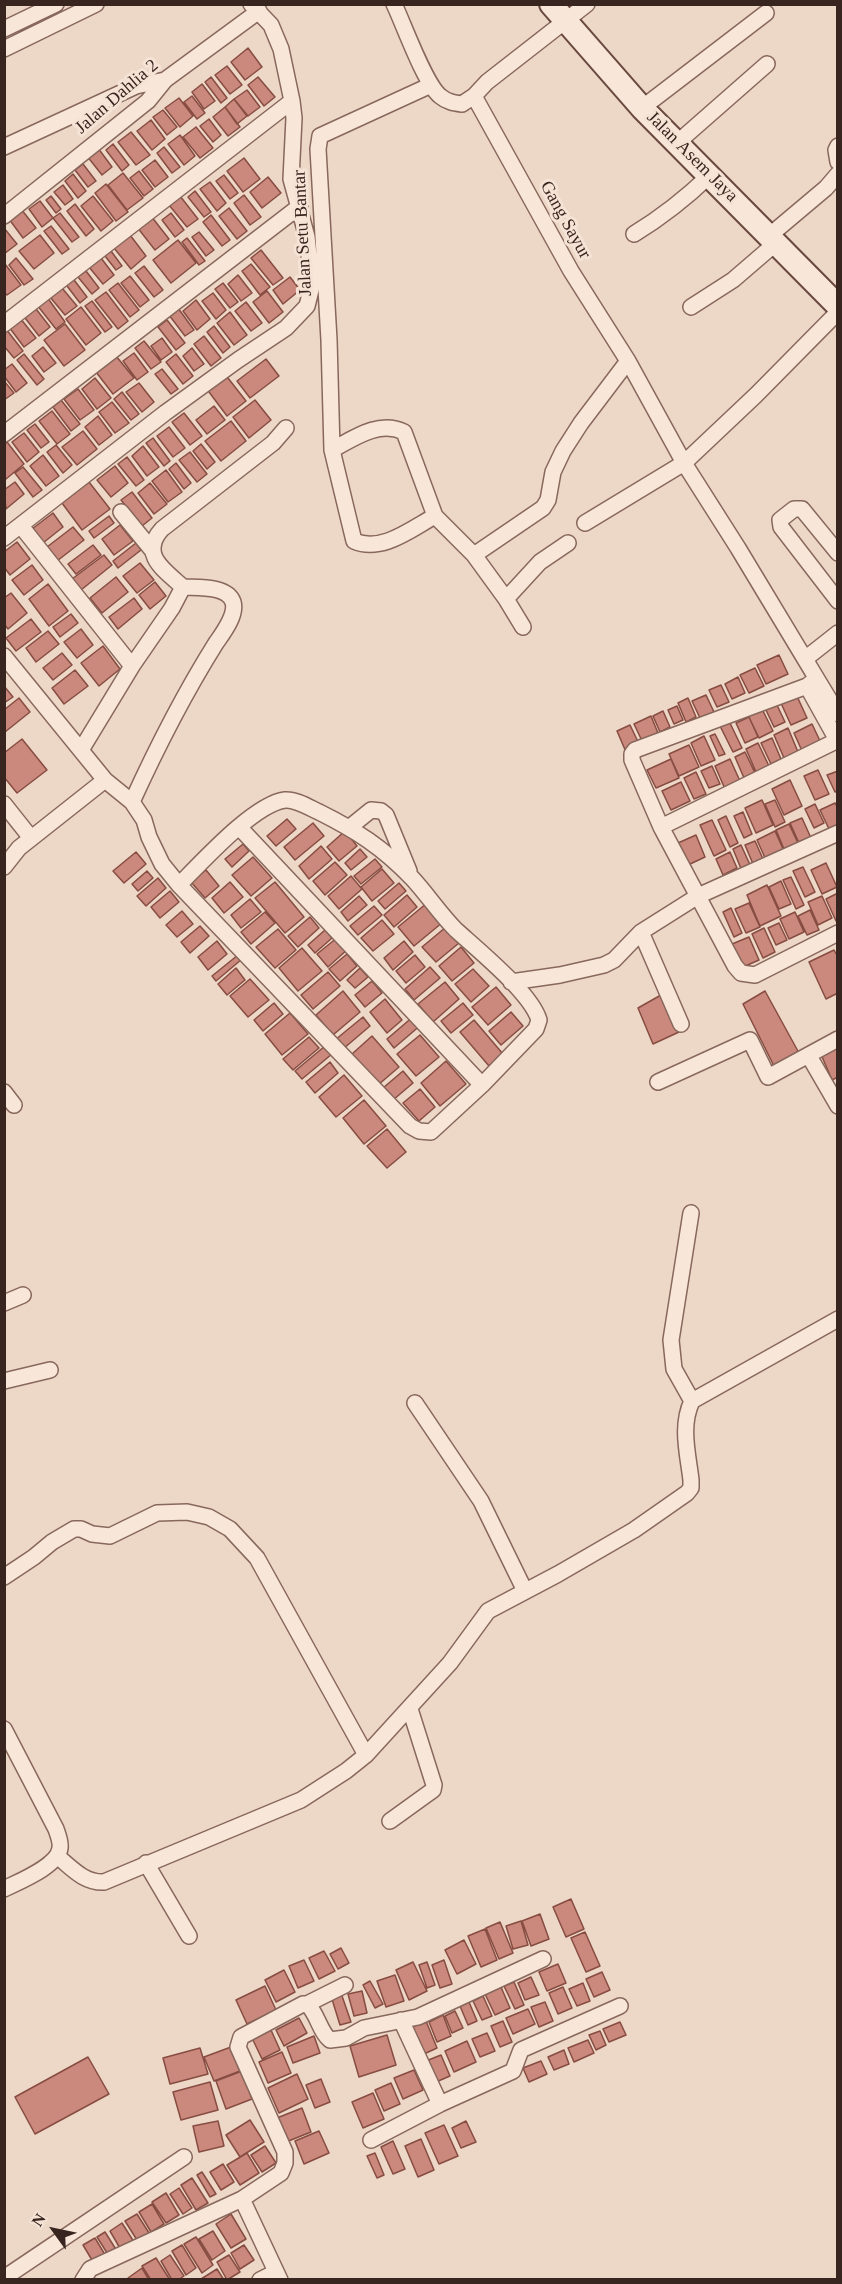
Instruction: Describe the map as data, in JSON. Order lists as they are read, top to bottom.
{
  "streets": {
    "main road": ["Jalan Asem Jaya"],
    "street": ["Jalan Dahlia 2", "Gang Sayur", "Jalan Setu Bantar"]
  },
  "north": "top left"
}
